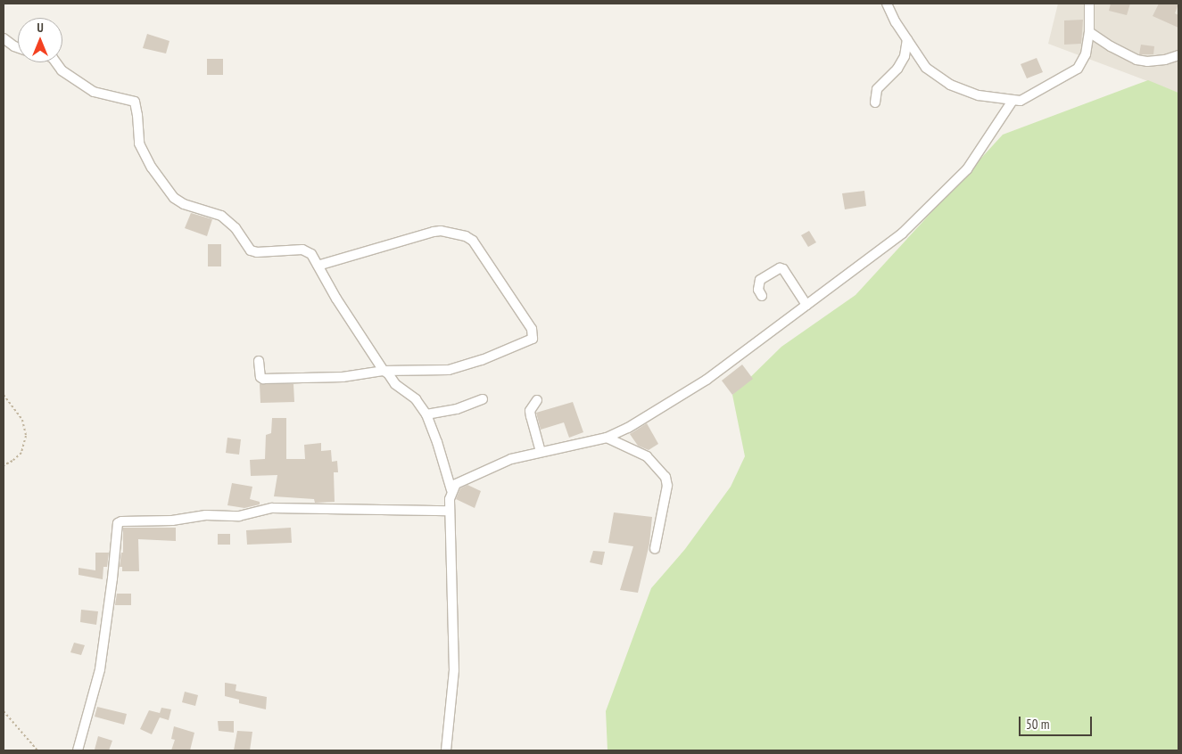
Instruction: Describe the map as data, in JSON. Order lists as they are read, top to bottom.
{
  "scale_bar": "50 m",
  "north": "top"
}
